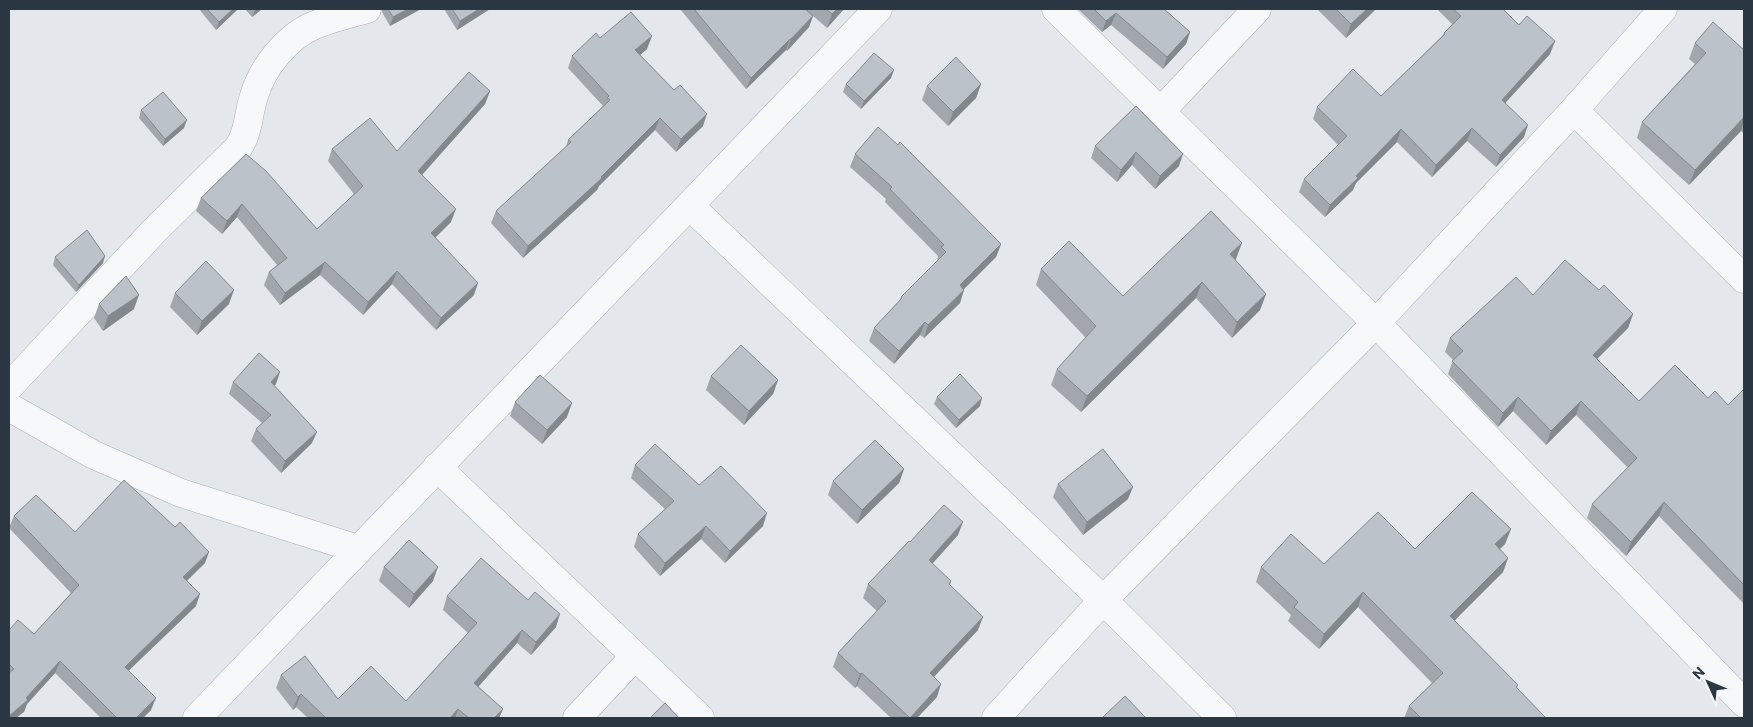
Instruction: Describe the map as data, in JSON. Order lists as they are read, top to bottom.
{
  "north": "top left"
}
